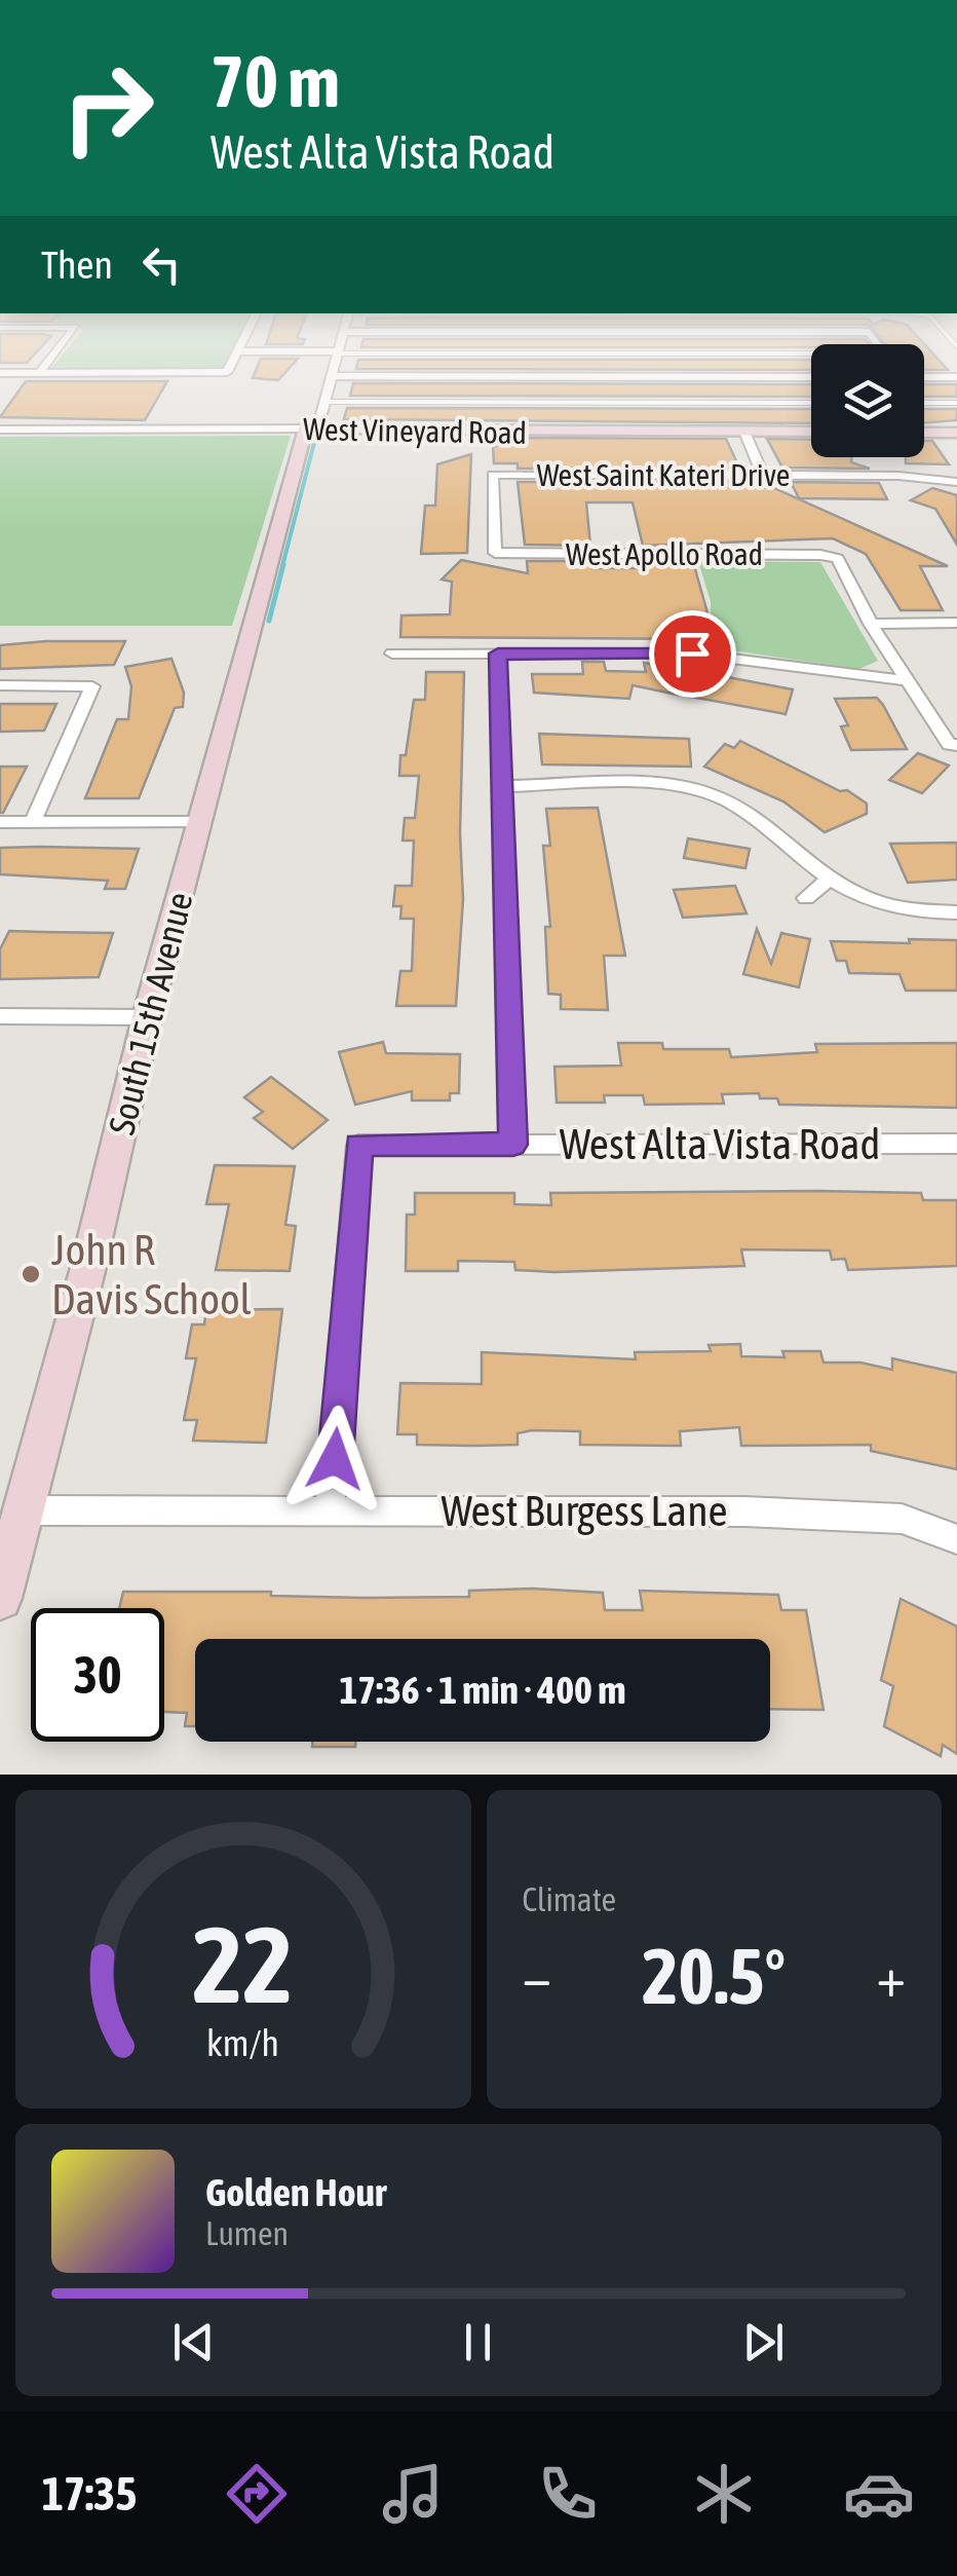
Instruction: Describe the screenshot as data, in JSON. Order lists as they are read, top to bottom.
{
  "streets": {
    "street": [
      "West Vineyard Road",
      "West Saint Kateri Drive",
      "West Apollo Road",
      "South 15th Avenue",
      "West Alta Vista Road",
      "West Burgess Lane"
    ]
  },
  "crossings": [
    ["West Vineyard Road", "South 15th Avenue"],
    ["West Saint Kateri Drive", "West Apollo Road"],
    ["South 15th Avenue", "West Burgess Lane"],
    ["West Alta Vista Road", "West Burgess Lane"]
  ],
  "places": ["John R Davis School"],
  "page": {
    "turn": ["70 m", "West Alta Vista Road"],
    "then": "Then",
    "limit": "30",
    "trip": "17:36 · 1 min · 400 m",
    "tile": "Climate",
    "heat": ["−", "20.5°", "+"],
    "song": ["Golden Hour", "Lumen"],
    "tabs": "17:35",
    "gauge": ["22", "km/h"]
  }
}
